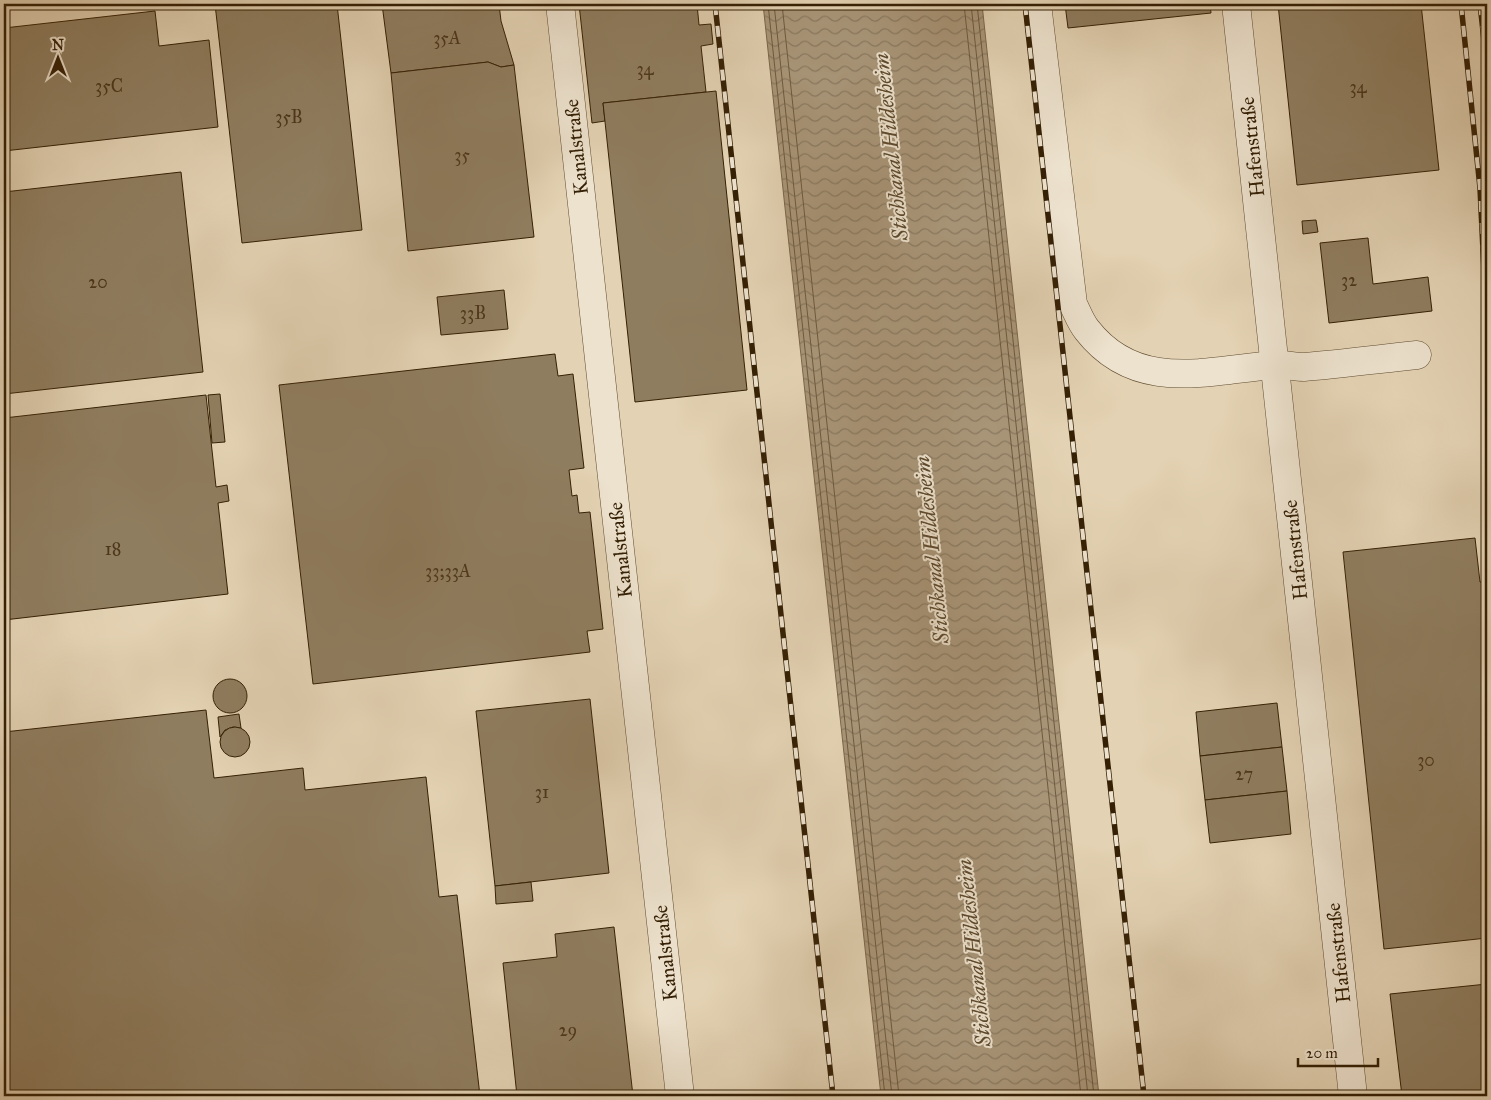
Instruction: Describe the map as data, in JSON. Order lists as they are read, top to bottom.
{
  "streets": {
    "street": ["Kanalstraße", "Hafenstraße"]
  },
  "water": ["Stichkanal Hildesheim"],
  "house_numbers": [
    "35A",
    "34",
    "35C",
    "34",
    "35B",
    "35",
    "32",
    "20",
    "33B",
    "18",
    "33;33A",
    "30",
    "27",
    "31",
    "29"
  ],
  "scale_bar": "20 m",
  "north": "top"
}
